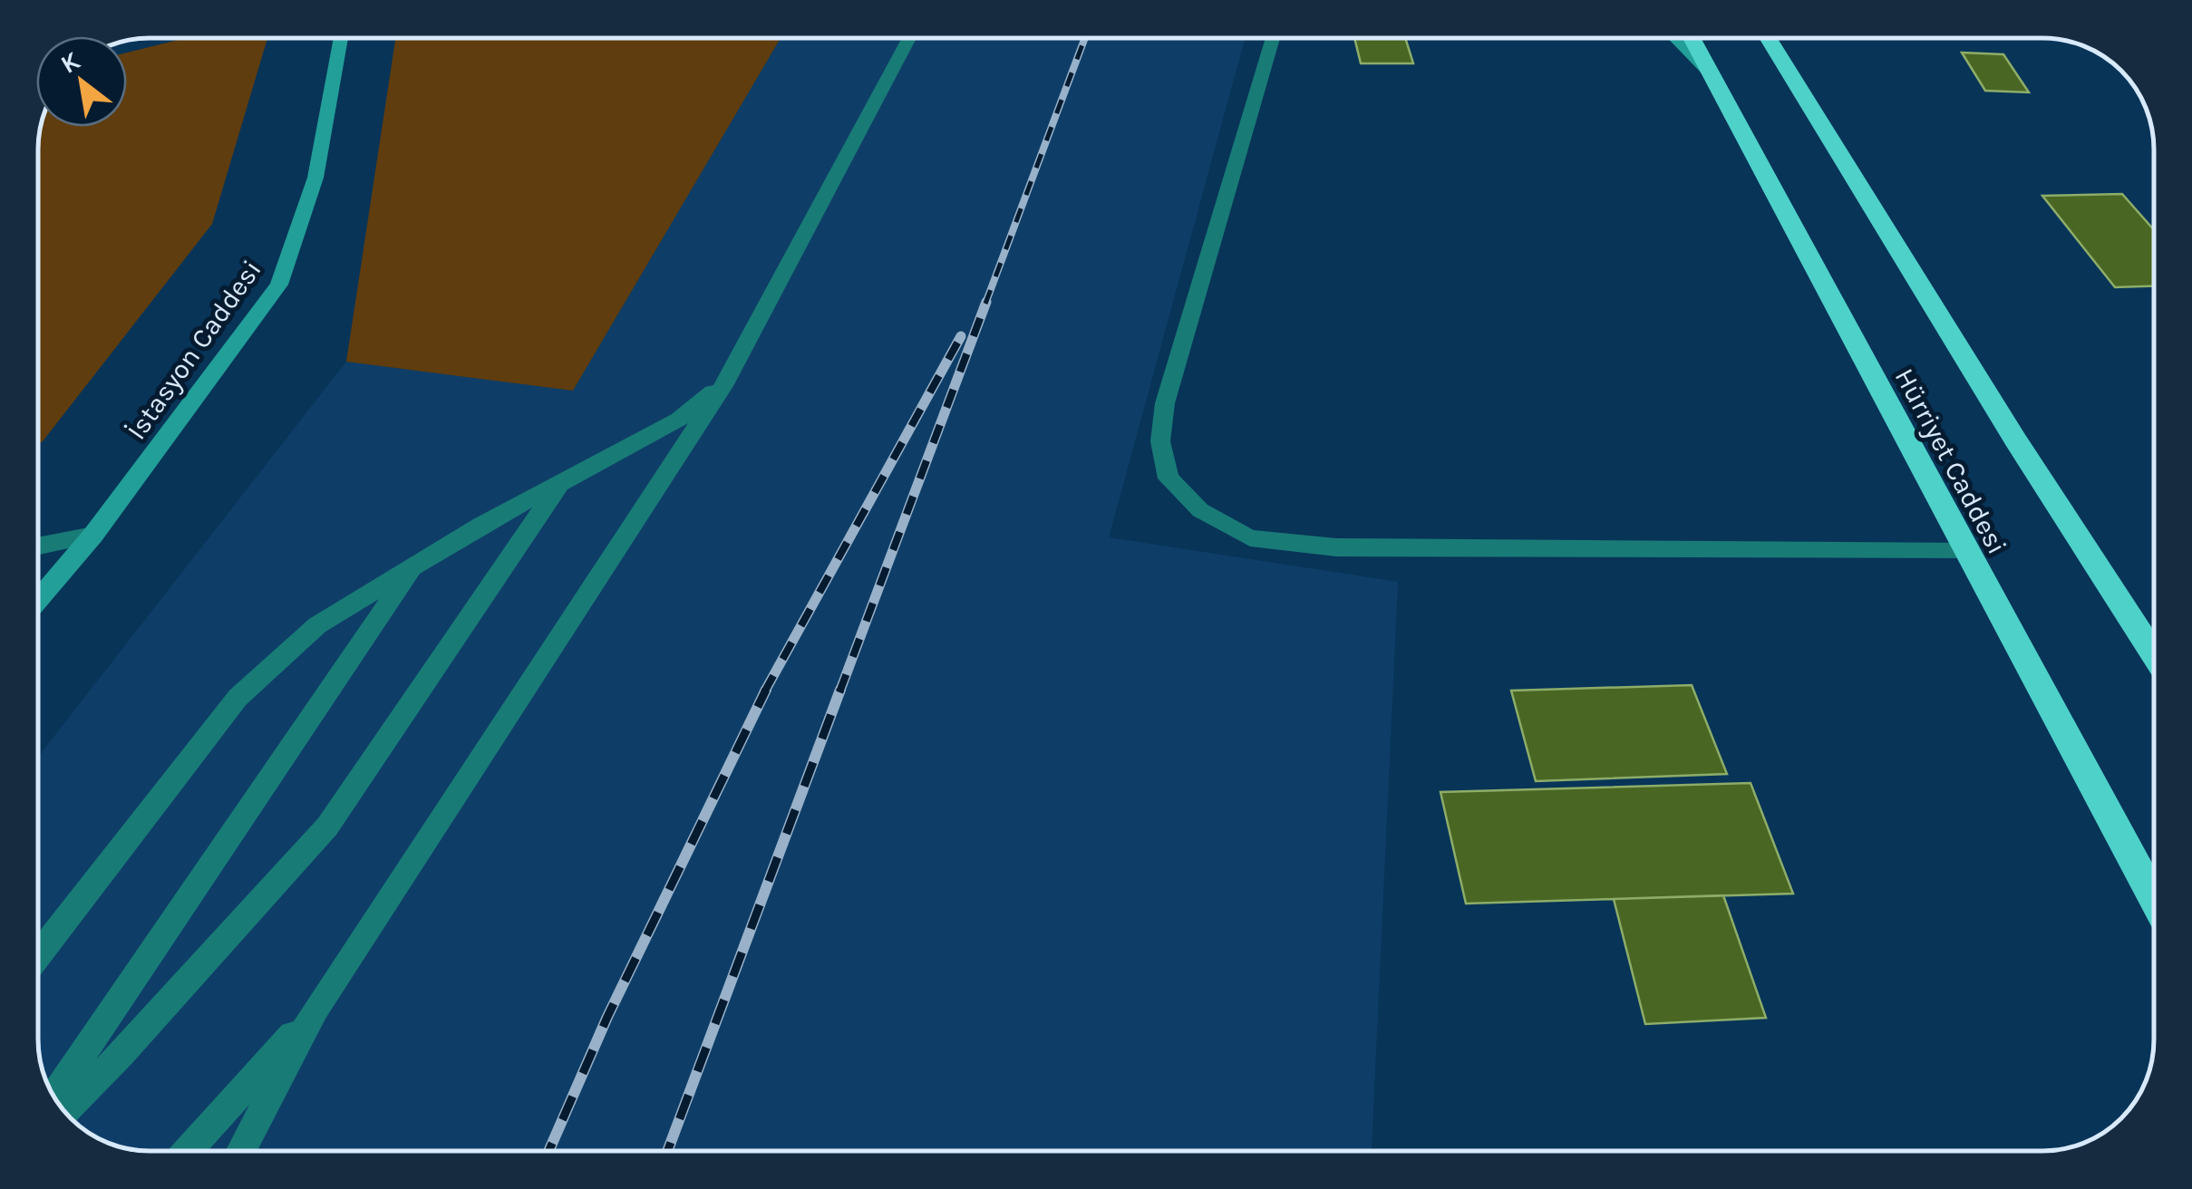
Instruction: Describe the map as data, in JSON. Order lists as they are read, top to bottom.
{
  "streets": {
    "highway": ["Hürriyet Caddesi"],
    "street": ["İstasyon Caddesi"]
  },
  "north": "top left"
}
